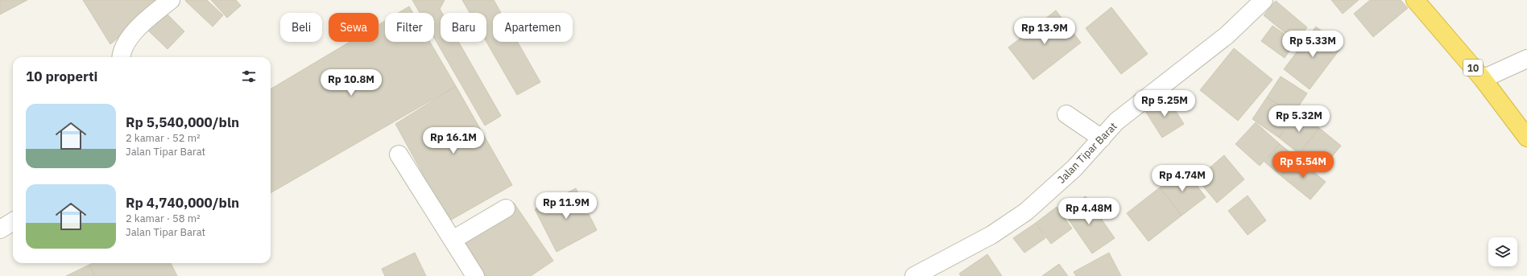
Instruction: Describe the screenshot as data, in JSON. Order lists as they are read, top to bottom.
{
  "streets": {
    "highway": ["10"],
    "street": ["Jalan Tipar Barat"]
  },
  "page": {
    "chip": [
      "Beli",
      "Sewa",
      "Filter",
      "Baru",
      "Apartemen"
    ],
    "price": [
      "Rp 13.9M",
      "Rp 5.33M",
      "Rp 10.8M",
      "Rp 5.25M",
      "Rp 5.32M",
      "Rp 16.1M",
      "Rp 5.54M",
      "Rp 4.74M",
      "Rp 11.9M",
      "Rp 4.48M"
    ],
    "heading": "10 properti",
    "list": [
      {
        "name": "Rp 5,540,000/bln",
        "note": "2 kamar · 52 m² · Jalan Tipar Barat"
      },
      {
        "name": "Rp 4,740,000/bln",
        "note": "2 kamar · 58 m² · Jalan Tipar Barat"
      }
    ]
  }
}
